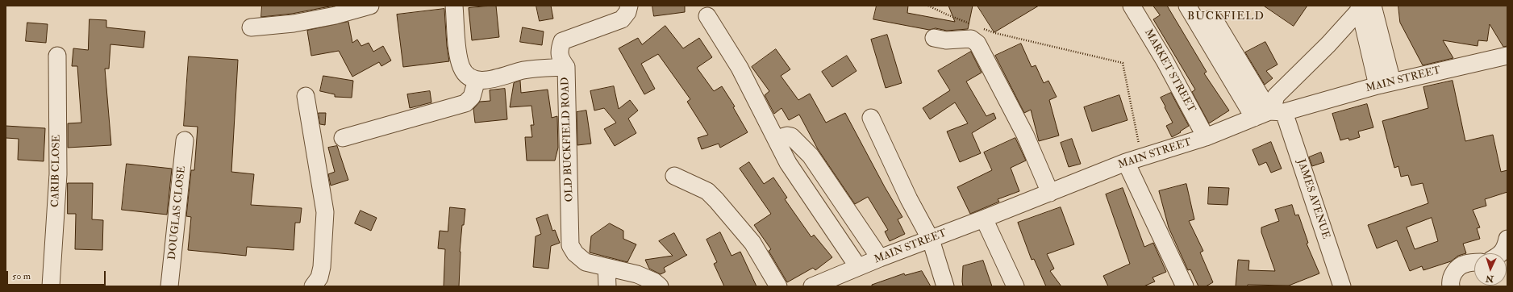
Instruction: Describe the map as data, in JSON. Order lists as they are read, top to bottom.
{
  "streets": {
    "street": [
      "MARKET STREET",
      "MAIN STREET",
      "OLD BUCKFIELD ROAD",
      "CARIB CLOSE",
      "JAMES AVENUE",
      "DOUGLAS CLOSE"
    ]
  },
  "crossings": [
    ["MARKET STREET", "MAIN STREET"],
    ["MAIN STREET", "JAMES AVENUE"]
  ],
  "districts": ["BUCKFIELD"],
  "scale_bar": "50 m",
  "north": "bottom"
}
